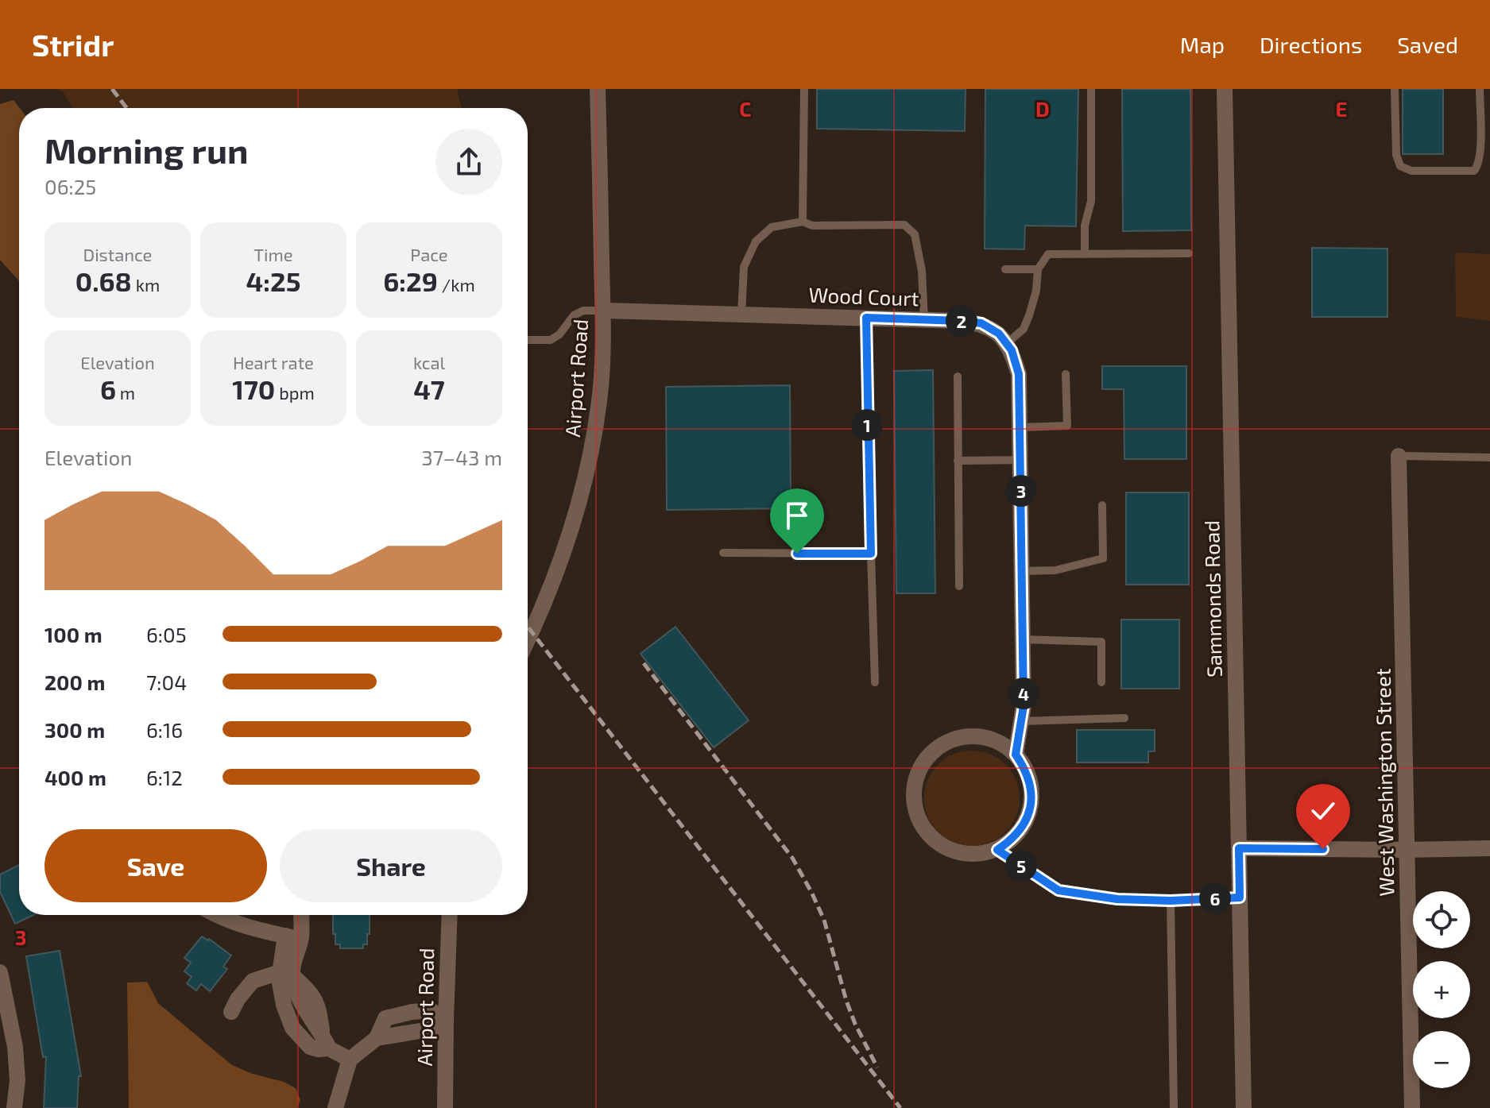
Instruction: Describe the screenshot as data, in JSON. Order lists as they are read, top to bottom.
{
  "streets": {
    "street": [
      "Wood Court",
      "Airport Road",
      "Sammonds Road",
      "West Washington Street"
    ]
  },
  "crossings": [
    ["Wood Court", "Airport Road"]
  ],
  "page": {
    "header": "Stridr",
    "nav": ["Map", "Directions", "Saved"],
    "heading": ["Morning run", "06:25"],
    "stats": [
      ["Distance", "0.68 km"],
      ["Time", "4:25"],
      ["Pace", "6:29 /km"],
      ["Elevation", "6 m"],
      ["Heart rate", "170 bpm"],
      ["kcal", "47"]
    ],
    "pins": [
      "2",
      "1",
      "3",
      "4",
      "5",
      "6"
    ],
    "chart": ["Elevation", "37–43 m"],
    "list": [
      {
        "name": "100 m",
        "note": "6:05"
      },
      {
        "name": "200 m",
        "note": "7:04"
      },
      {
        "name": "300 m",
        "note": "6:16"
      },
      {
        "name": "400 m",
        "note": "6:12"
      }
    ],
    "buttons": ["Save", "Share"],
    "map_buttons": ["+", "−"]
  },
  "grid": {
    "columns": ["C", "D", "E"],
    "rows": ["3"]
  }
}
